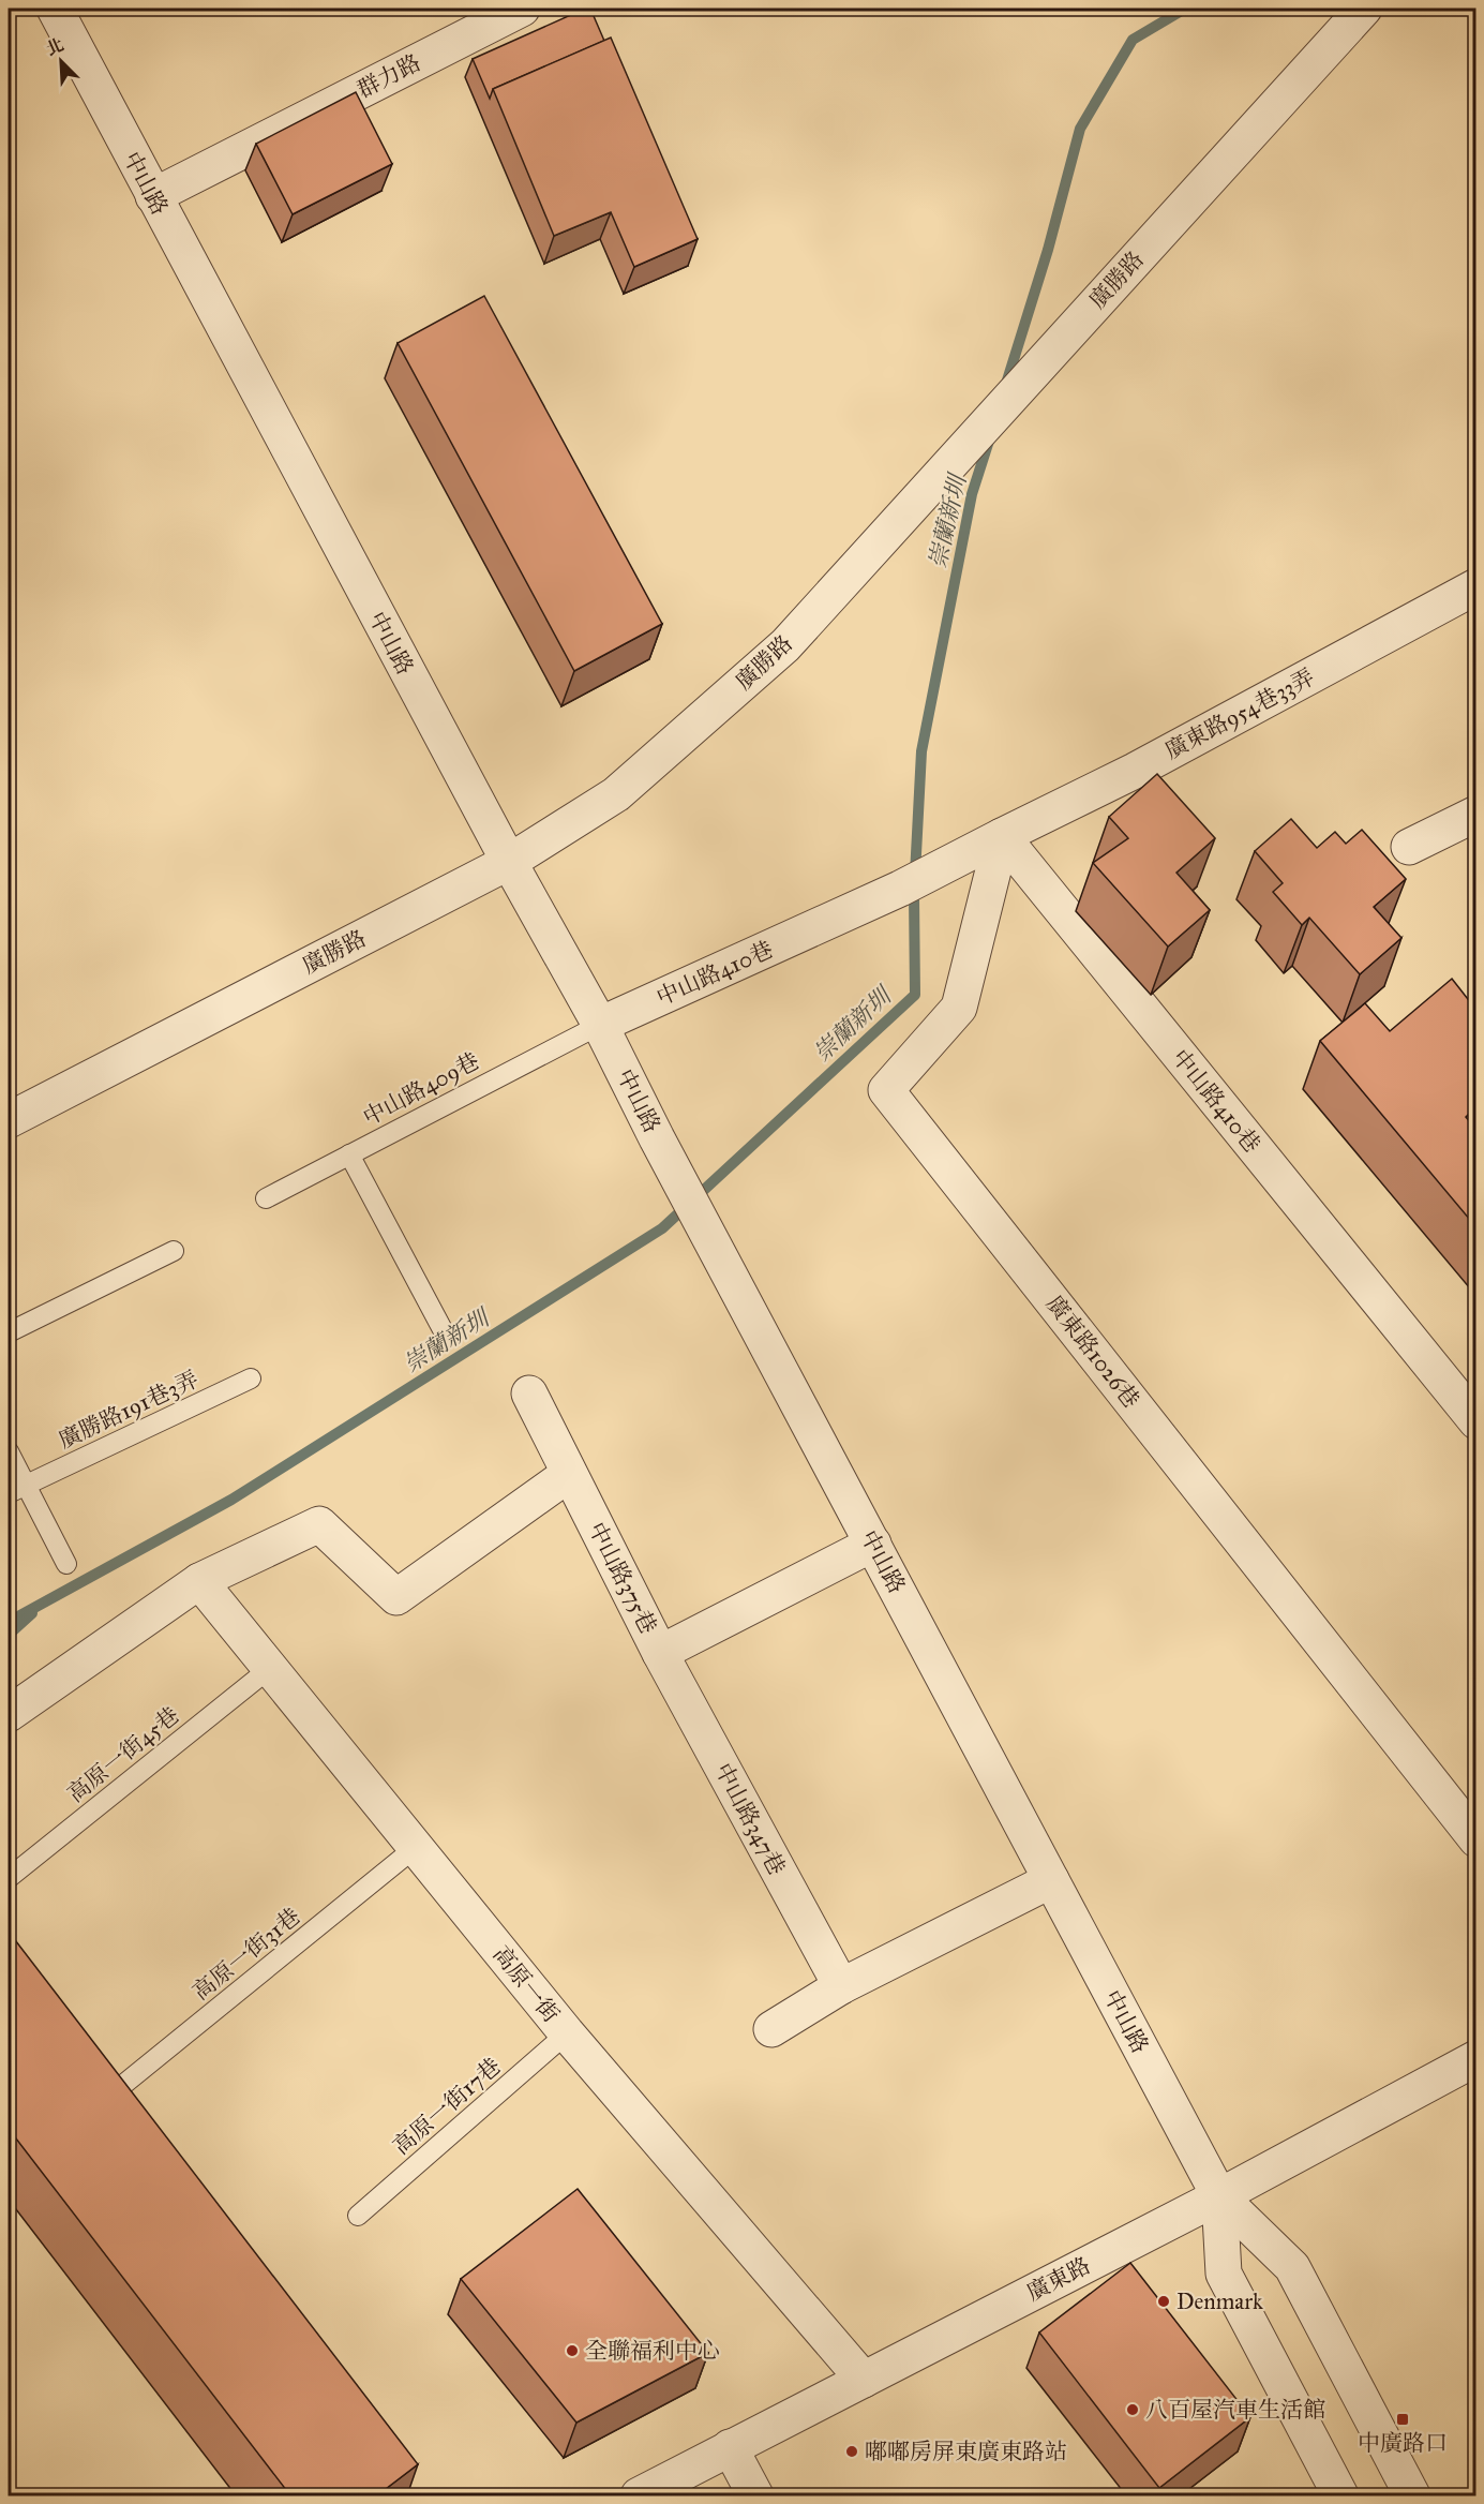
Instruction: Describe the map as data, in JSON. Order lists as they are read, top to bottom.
{
  "streets": {
    "street": [
      "群力路",
      "中山路",
      "廣勝路",
      "廣東路954巷33弄",
      "中山路410巷",
      "廣東路1026巷",
      "中山路375巷",
      "中山路347巷",
      "高原一街",
      "廣東路"
    ],
    "lane": [
      "中山路409巷",
      "廣勝路191巷3弄",
      "高原一街45巷",
      "高原一街31巷",
      "高原一街17巷"
    ]
  },
  "crossings": [
    ["群力路", "中山路"],
    ["中山路", "廣勝路"],
    ["中山路", "中山路410巷"],
    ["中山路", "中山路409巷"],
    ["中山路", "中山路375巷"],
    ["中山路", "廣東路"],
    ["廣東路954巷33弄", "中山路410巷"],
    ["廣東路954巷33弄", "廣東路1026巷"],
    ["中山路410巷", "中山路409巷"],
    ["中山路410巷", "廣東路1026巷"],
    ["中山路375巷", "中山路347巷"],
    ["高原一街45巷", "高原一街"],
    ["高原一街31巷", "高原一街"],
    ["高原一街", "高原一街17巷"],
    ["高原一街", "廣東路"]
  ],
  "water": ["崇蘭新圳"],
  "places": {
    "other": [
      "Denmark",
      "全聯福利中心",
      "八百屋汽車生活館",
      "嘟嘟房屏東廣東路站"
    ],
    "transit": ["中廣路口"]
  },
  "north": "top left"
}
